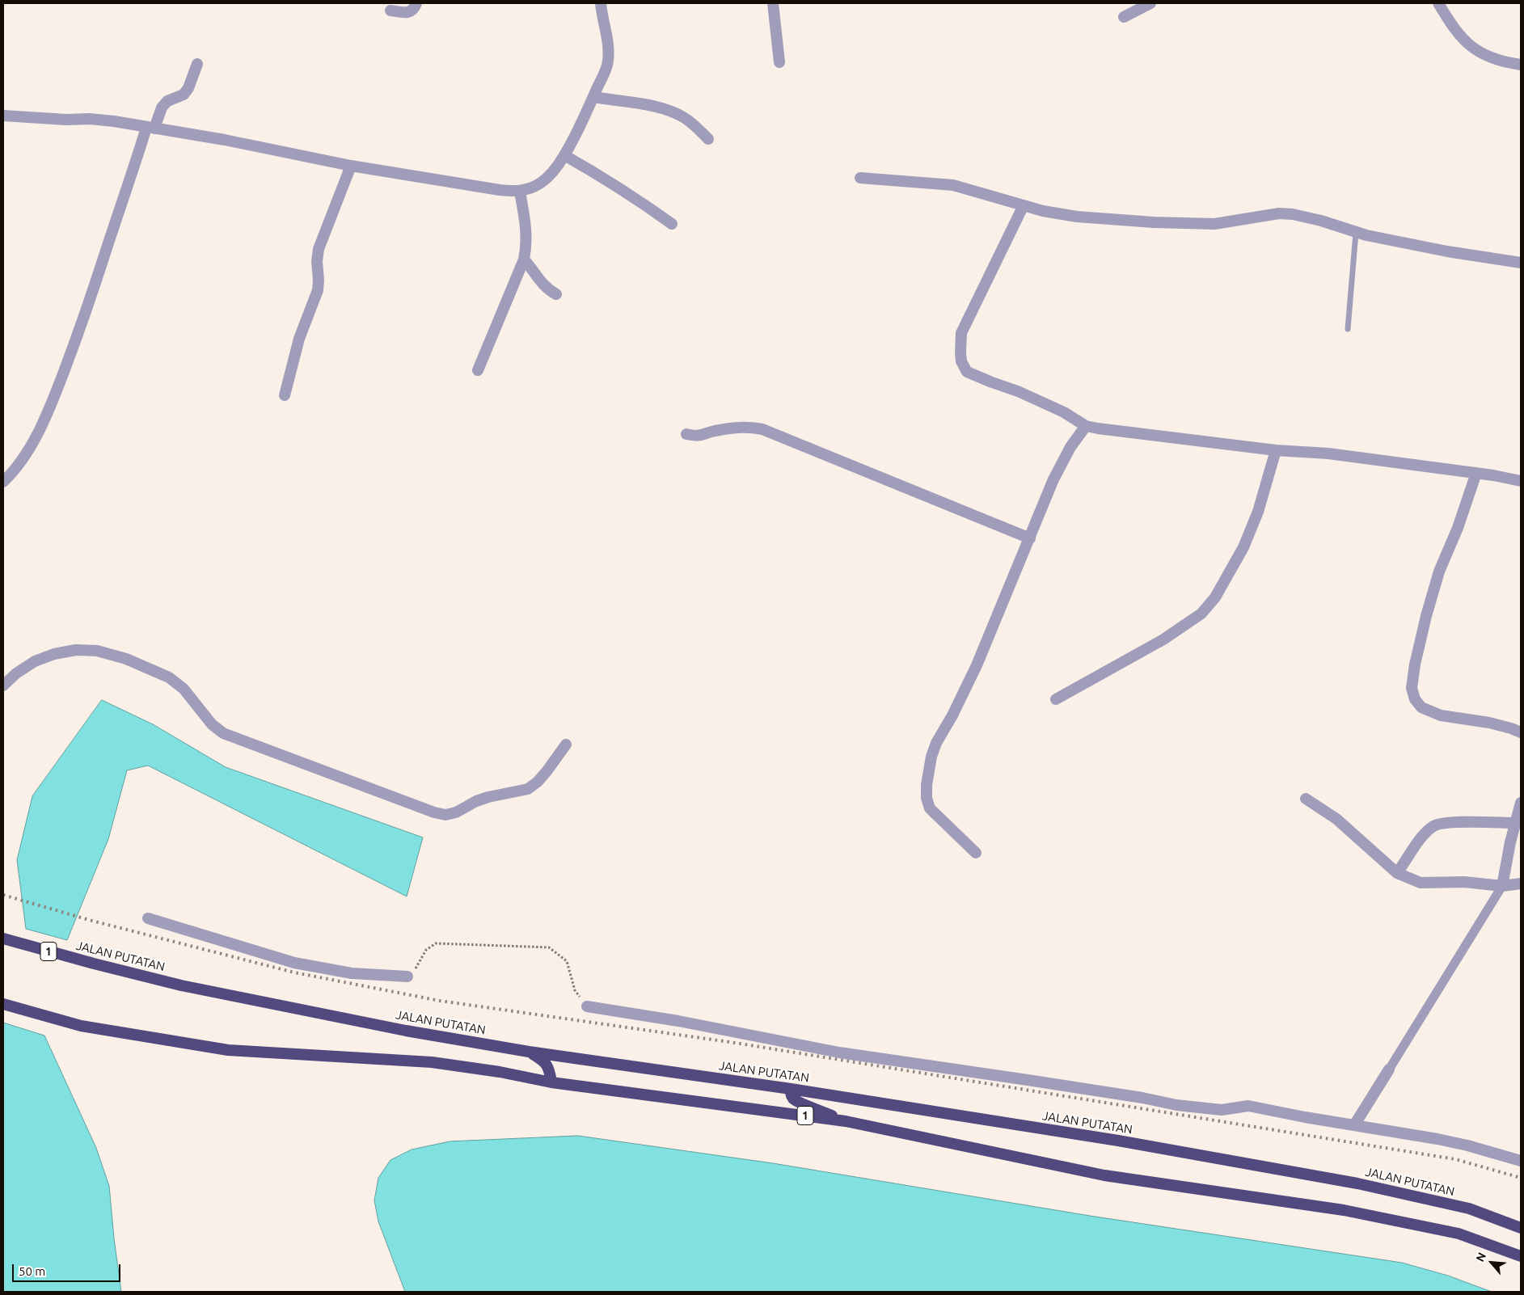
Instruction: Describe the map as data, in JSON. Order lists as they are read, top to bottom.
{
  "streets": {
    "highway": ["1", "JALAN PUTATAN"]
  },
  "scale_bar": "50 m",
  "north": "top left"
}
